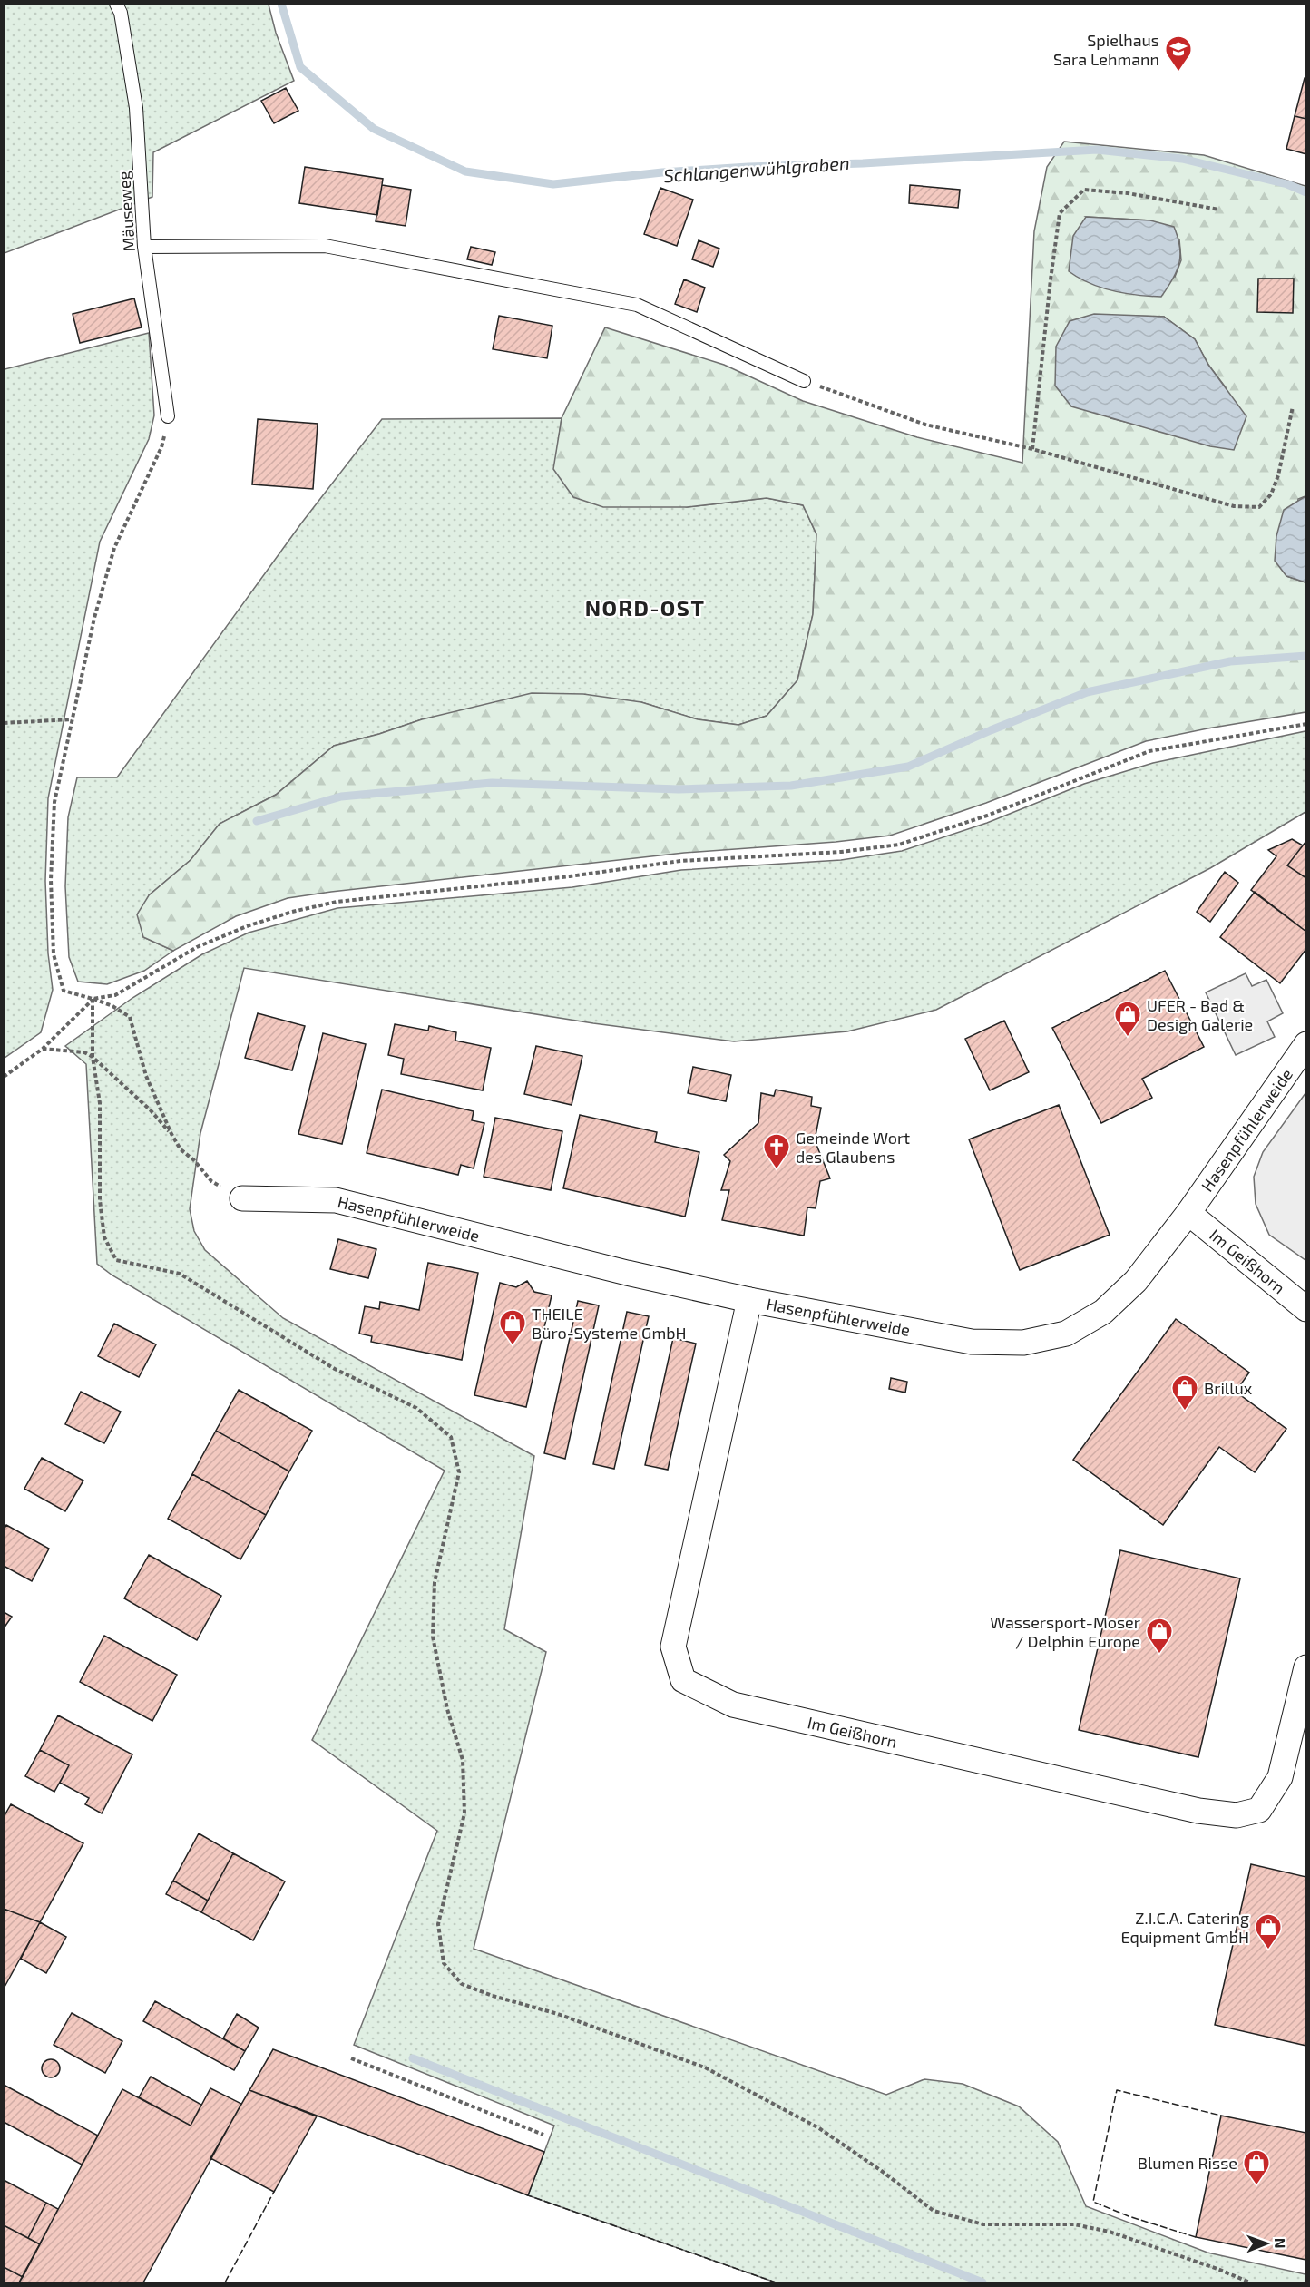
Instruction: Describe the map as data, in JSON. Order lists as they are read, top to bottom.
{
  "streets": {
    "street": ["Hasenpfühlerweide", "Im Geißhorn"],
    "lane": ["Mäuseweg"]
  },
  "crossings": [
    ["Hasenpfühlerweide", "Im Geißhorn"]
  ],
  "districts": ["NORD-OST"],
  "water": ["Schlangenwühlgraben"],
  "places": {
    "school or university": ["Spielhaus Sara Lehmann"],
    "shop": [
      "UFER - Bad & Design Galerie",
      "THEILE Büro-Systeme GmbH",
      "Brillux",
      "Wassersport-Moser / Delphin Europe",
      "Z.I.C.A. Catering Equipment GmbH",
      "Blumen Risse"
    ],
    "church": ["Gemeinde Wort des Glaubens"]
  },
  "north": "right"
}
